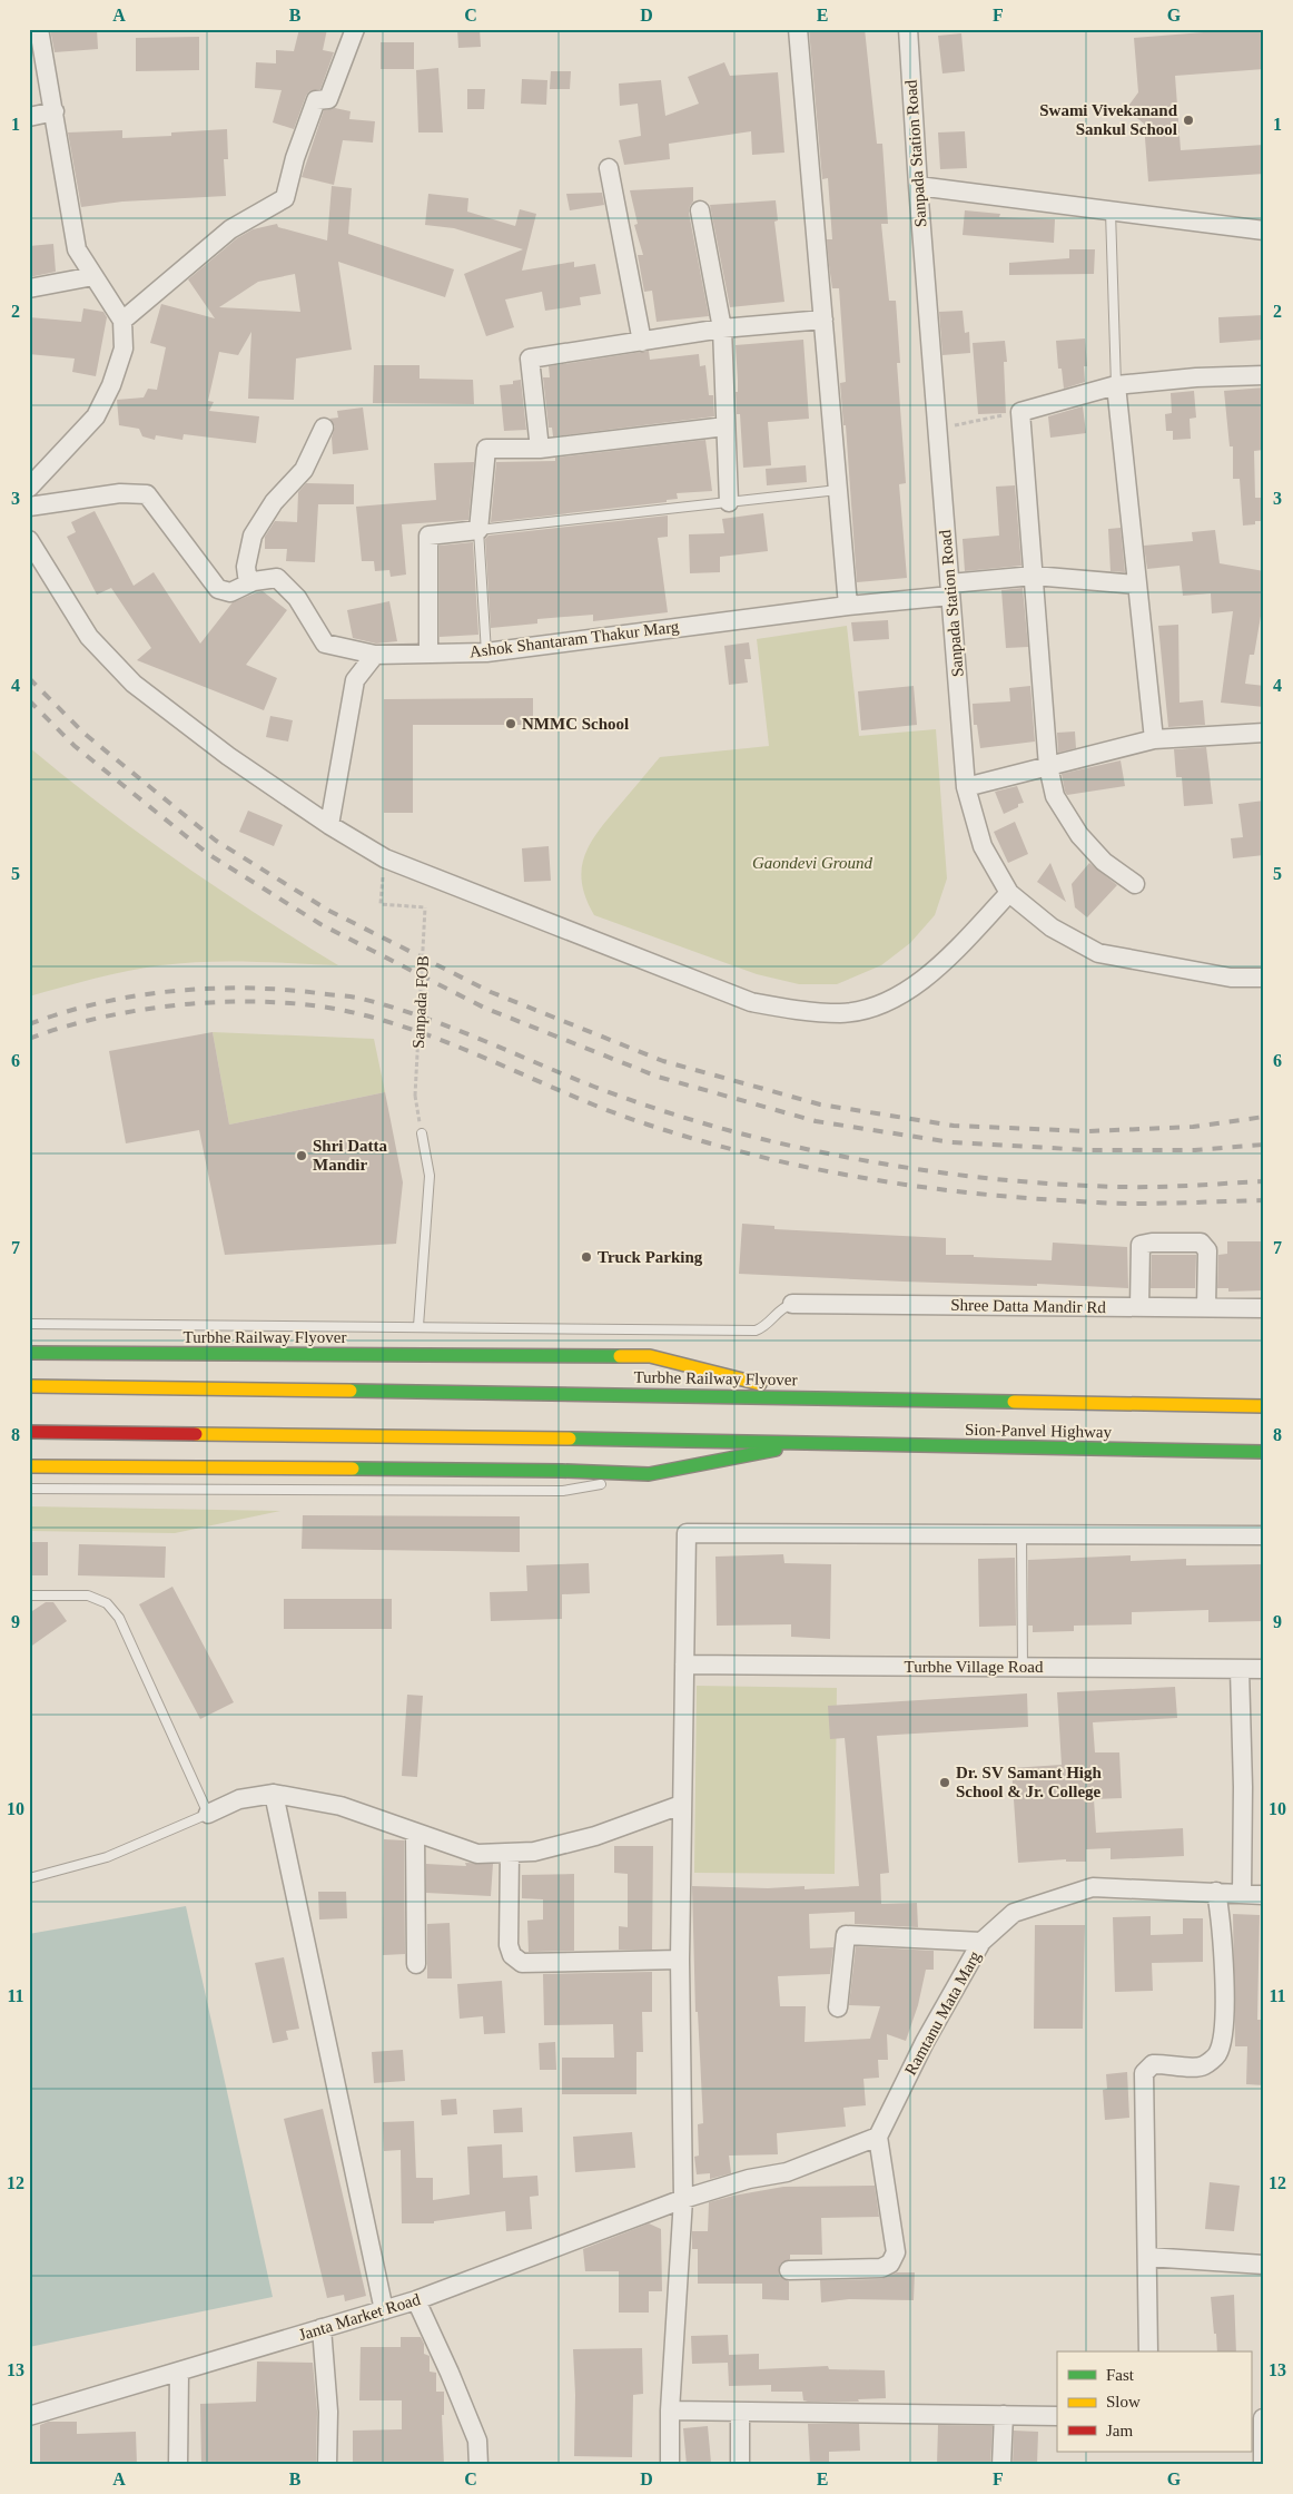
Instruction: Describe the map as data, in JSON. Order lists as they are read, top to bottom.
{
  "streets": {
    "main road": ["Turbhe Railway Flyover", "Sion-Panvel Highway"],
    "street": [
      "Sanpada Station Road",
      "Ashok Shantaram Thakur Marg",
      "Shree Datta Mandir Rd",
      "Turbhe Village Road",
      "Ramtanu Mata Marg",
      "Janta Market Road"
    ],
    "path": ["Sanpada FOB"]
  },
  "crossings": [
    ["Sanpada Station Road", "Ashok Shantaram Thakur Marg"],
    ["Turbhe Railway Flyover", "Sion-Panvel Highway"]
  ],
  "parks": ["Gaondevi Ground"],
  "places": [
    "Swami Vivekanand Sankul School",
    "NMMC School",
    "Shri Datta Mandir",
    "Truck Parking",
    "Dr. SV Samant High School & Jr. College"
  ],
  "legend": ["Fast", "Slow", "Jam"],
  "grid": {
    "columns": [
      "A",
      "B",
      "C",
      "D",
      "E",
      "F",
      "G"
    ],
    "rows": [
      "1",
      "2",
      "3",
      "4",
      "5",
      "6",
      "7",
      "8",
      "9",
      "10",
      "11",
      "12",
      "13"
    ]
  }
}
